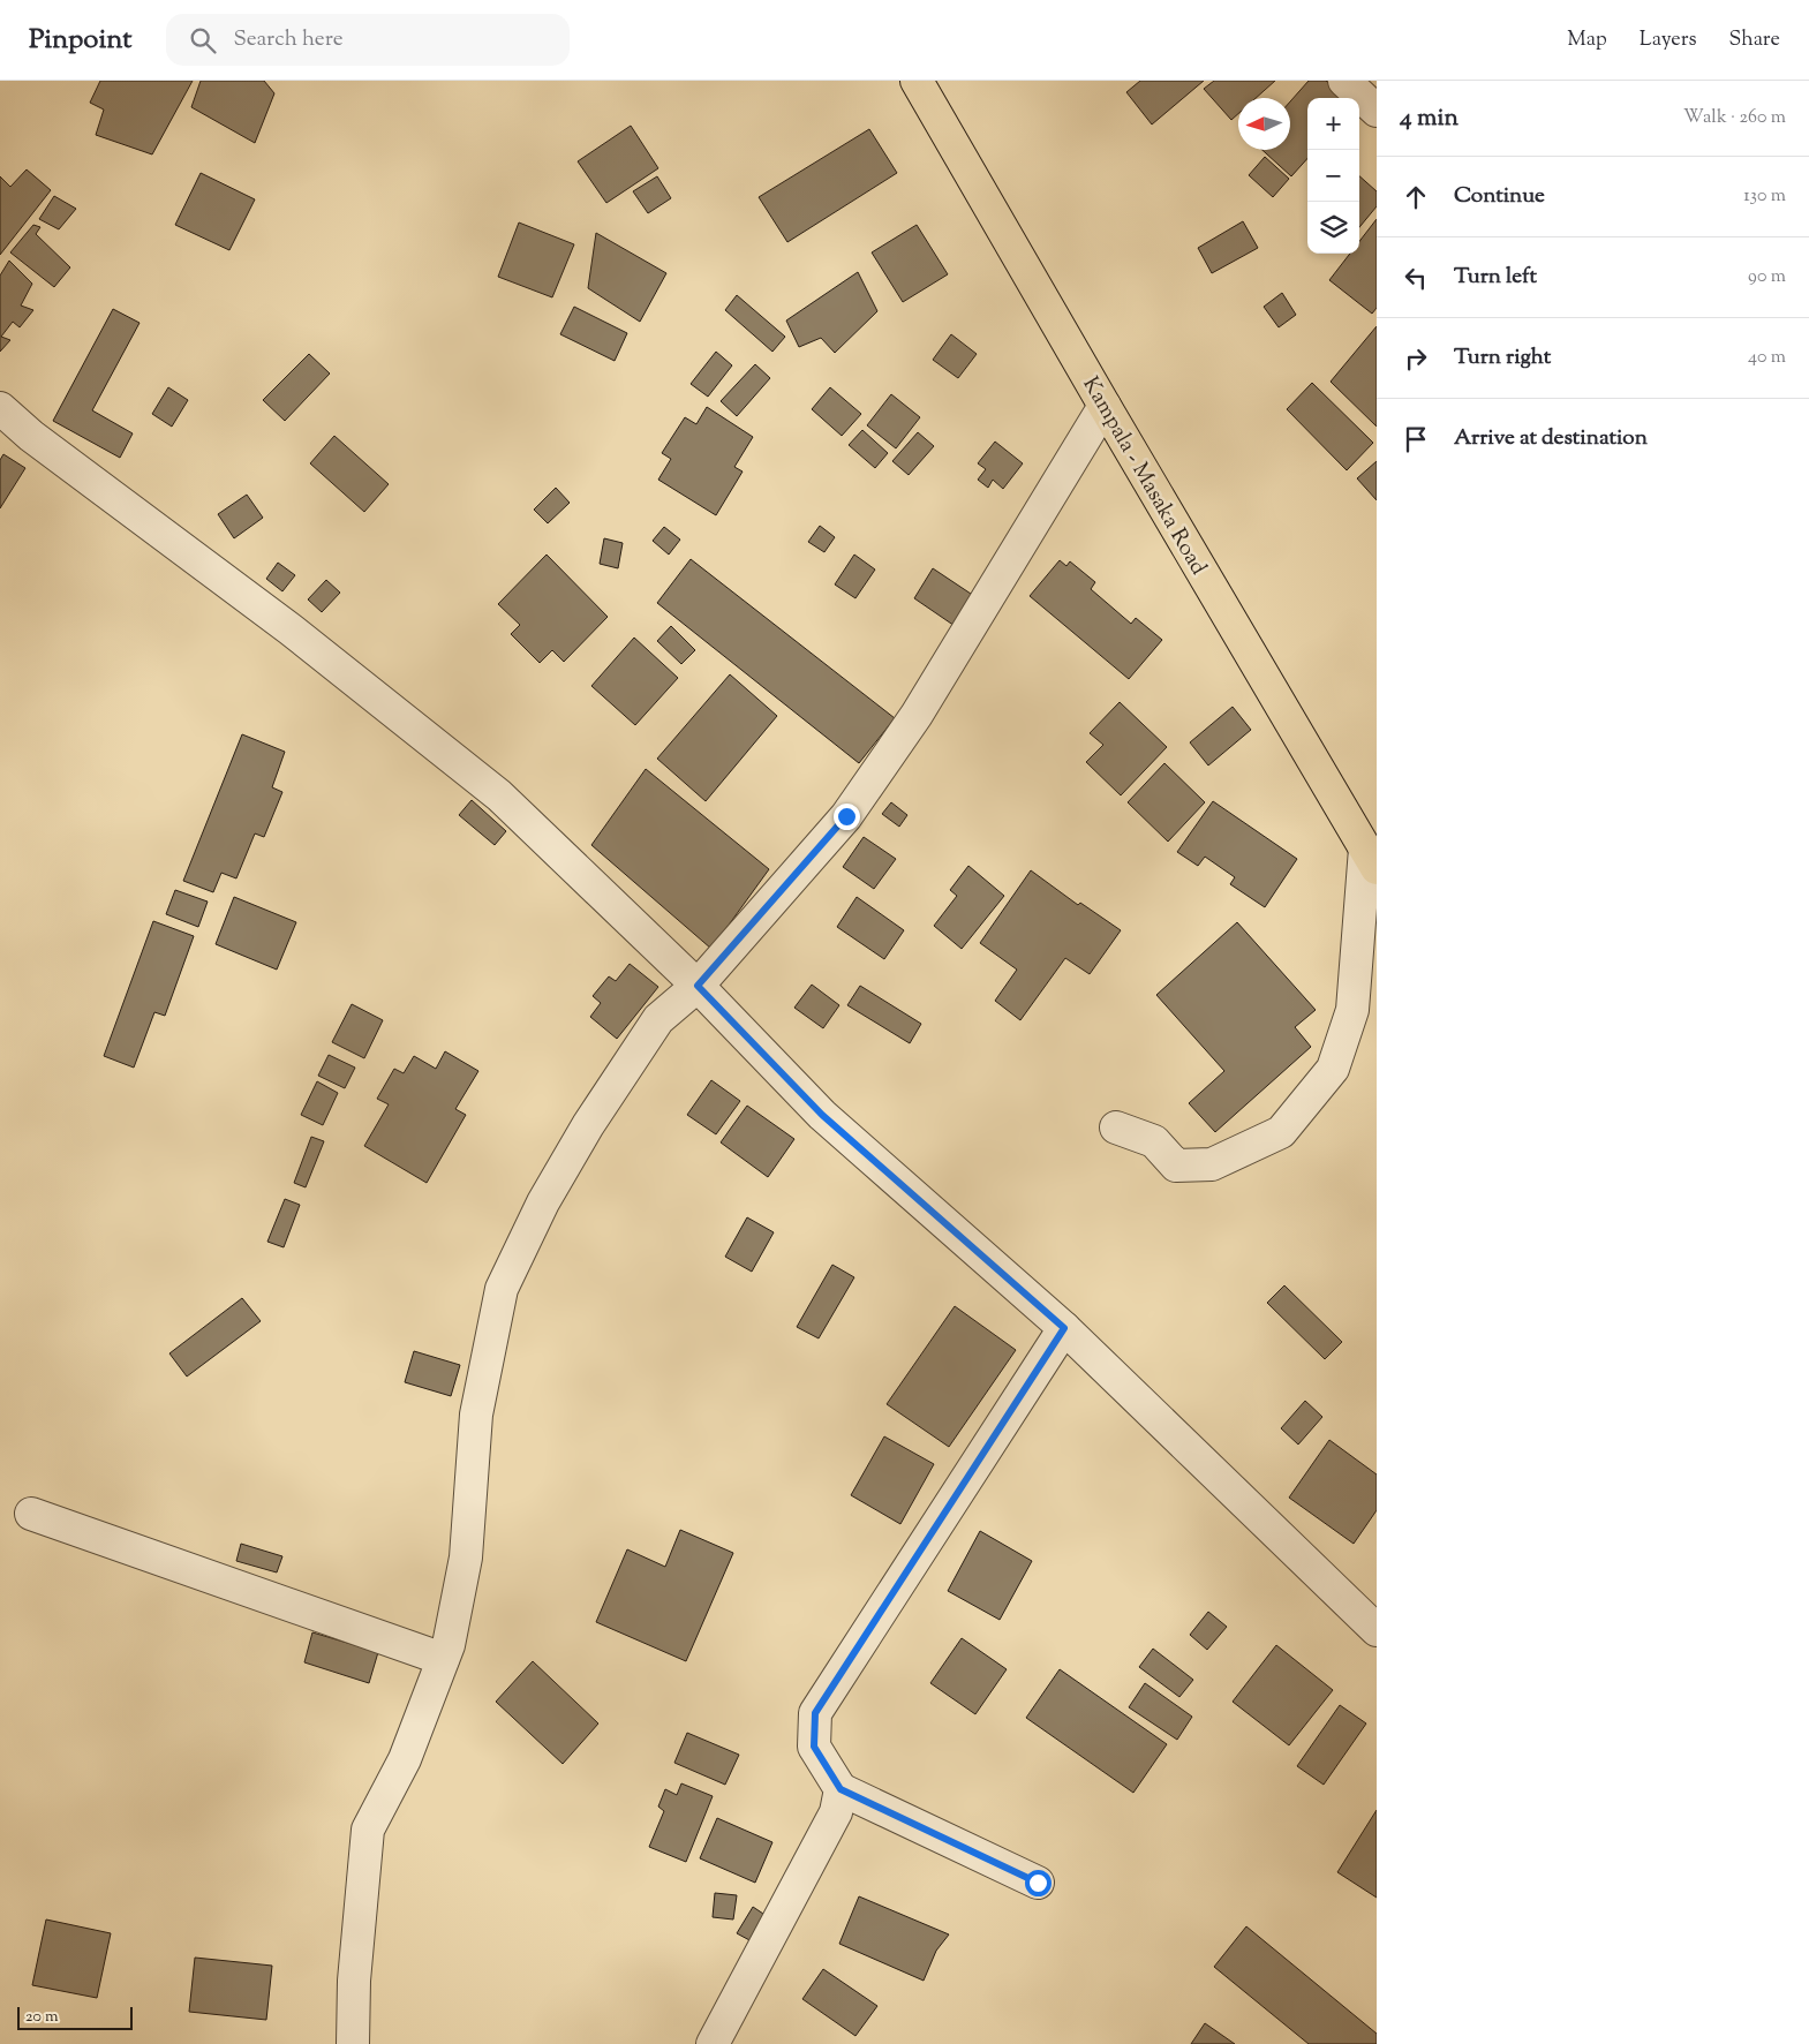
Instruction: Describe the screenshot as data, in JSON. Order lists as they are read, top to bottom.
{
  "streets": {
    "main road": ["Kampala - Masaka Road"]
  },
  "scale_bar": "20 m",
  "north": "left",
  "page": {
    "header": "Pinpoint",
    "search": "Search here",
    "nav": ["Map", "Layers", "Share"],
    "heading": ["4 min", "Walk · 260 m"],
    "map_buttons": ["+", "−"],
    "list": [
      ["Continue", "130 m"],
      ["Turn left", "90 m"],
      ["Turn right", "40 m"],
      "Arrive at destination"
    ],
    "scale": "20 m"
  }
}
